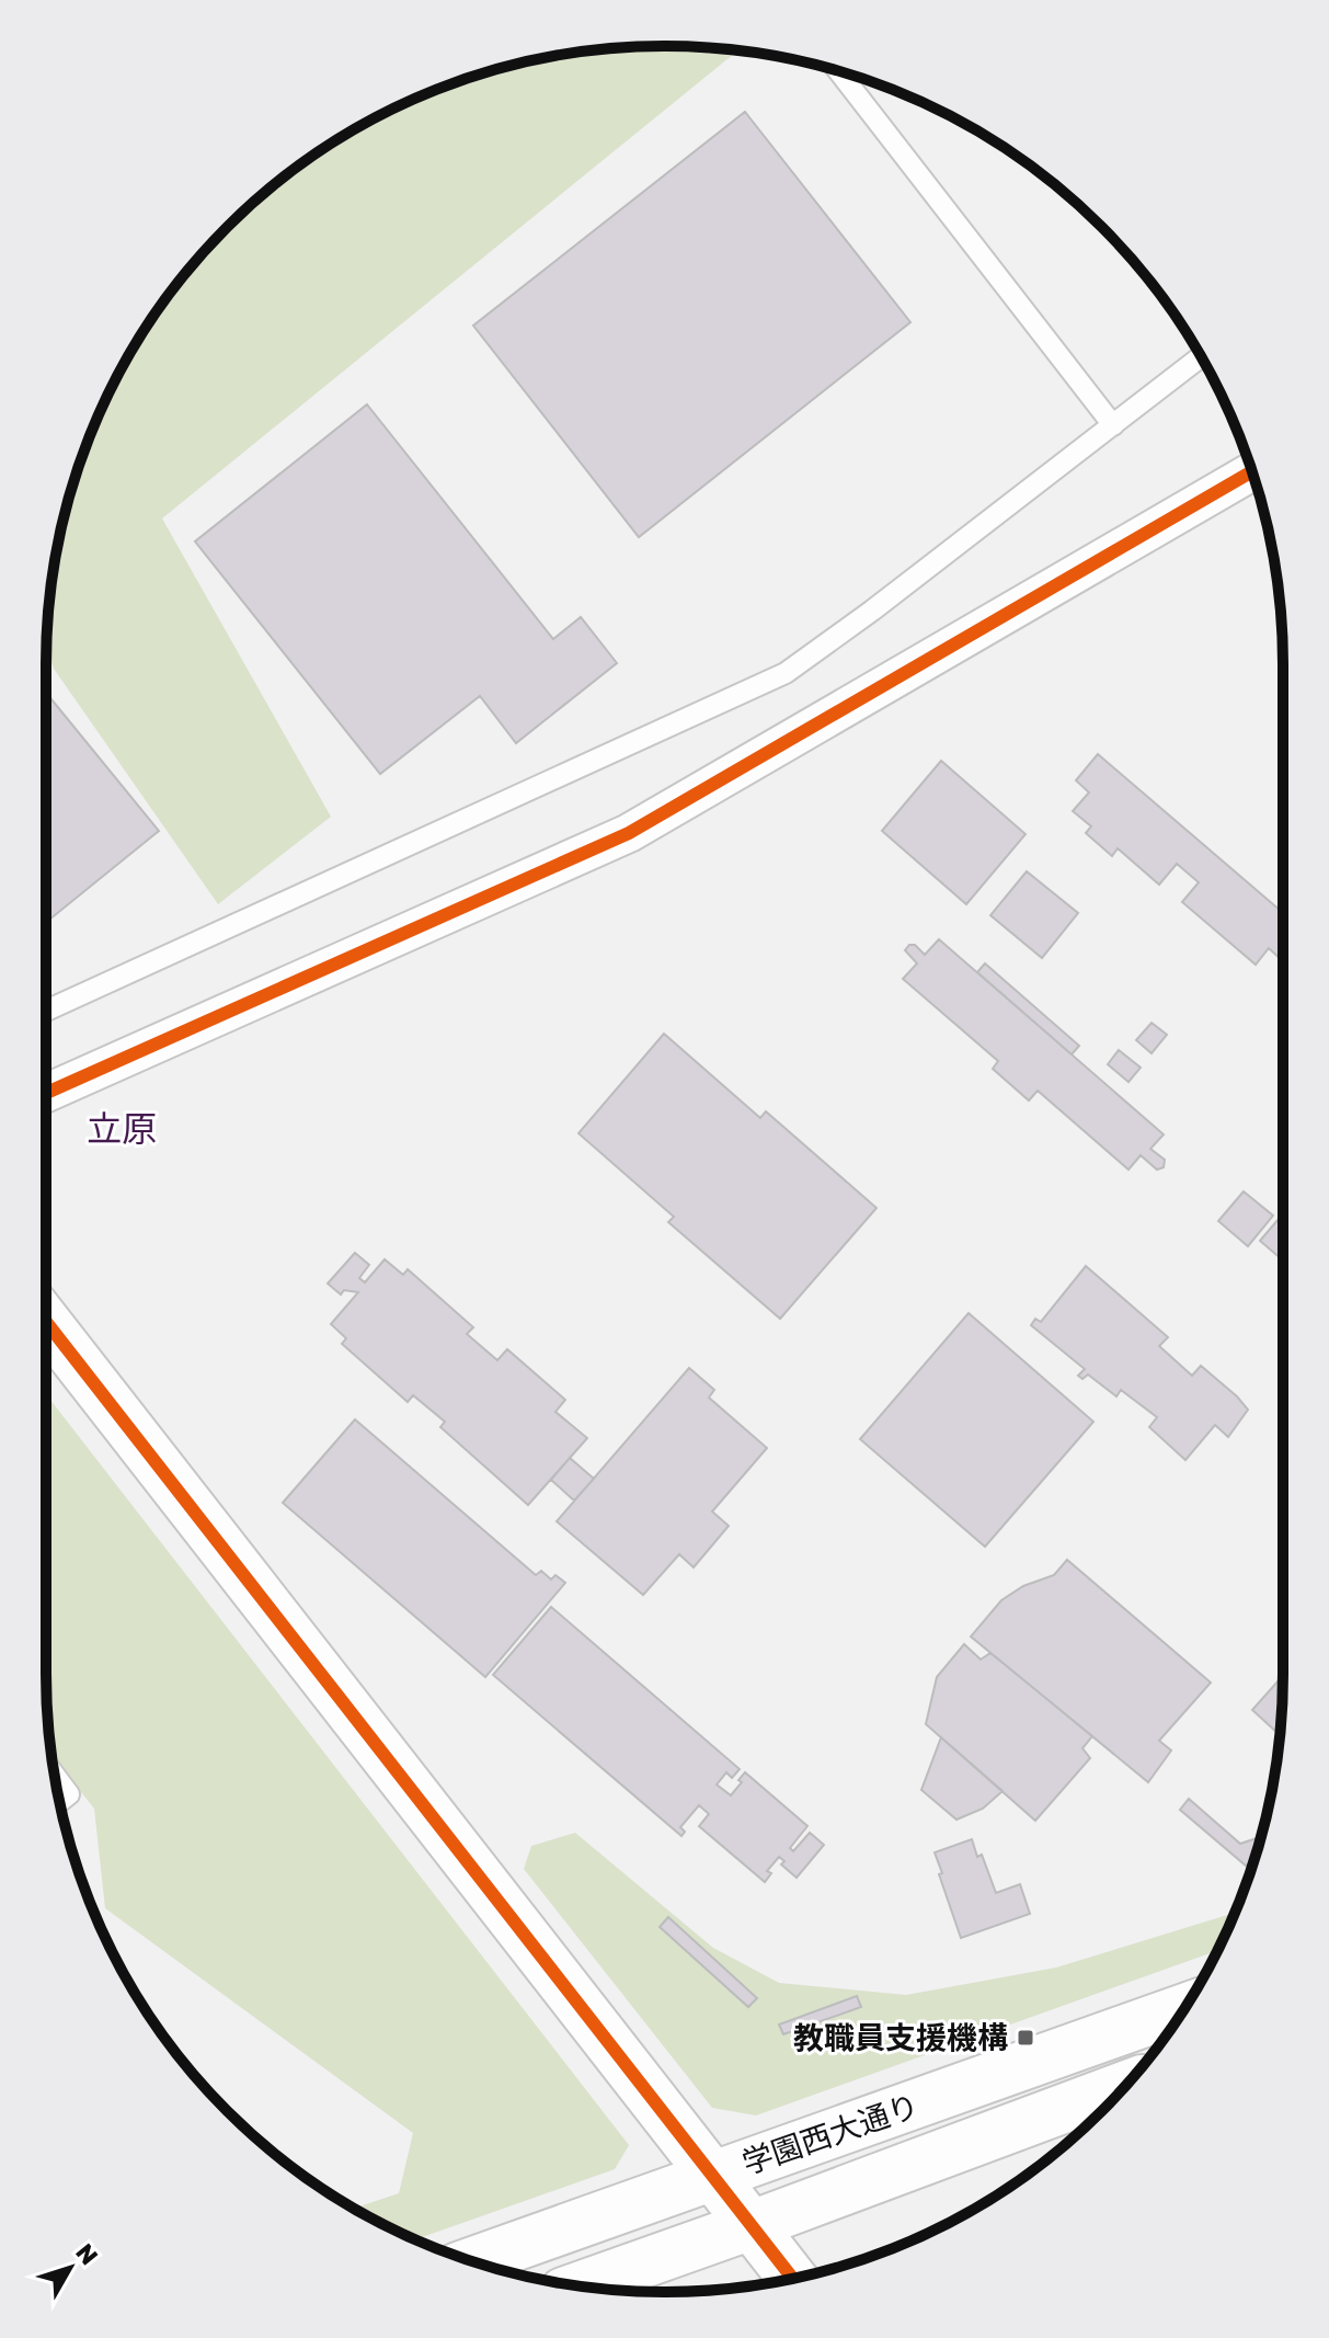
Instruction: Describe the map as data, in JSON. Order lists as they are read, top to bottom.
{
  "streets": {
    "main road": ["学園西大通り"]
  },
  "districts": ["立原"],
  "places": {
    "transit": ["教職員支援機構"]
  },
  "north": "top right"
}
